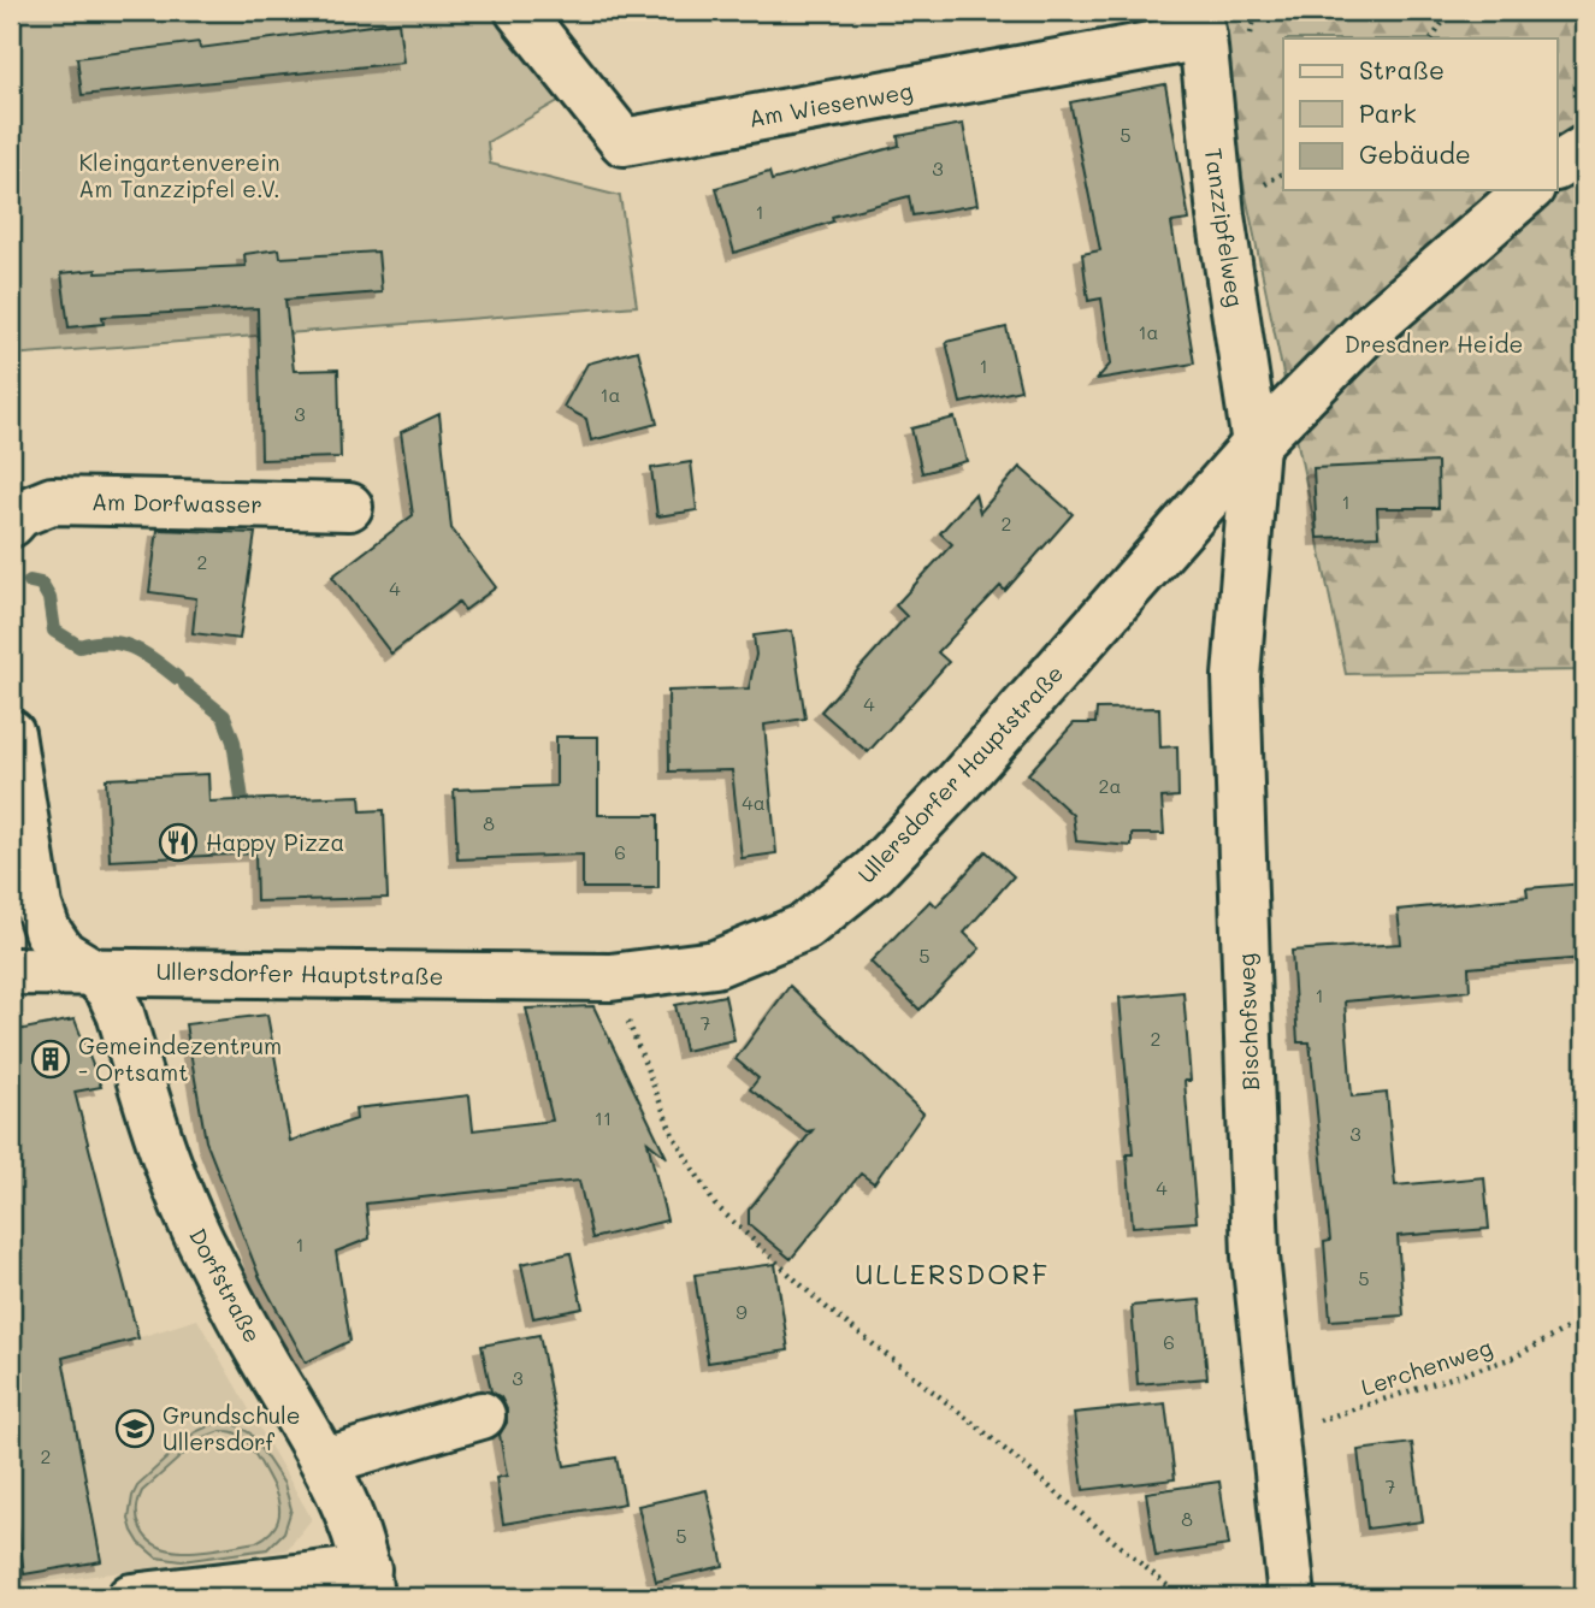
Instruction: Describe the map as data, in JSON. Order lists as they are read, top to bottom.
{
  "streets": {
    "street": [
      "Am Wiesenweg",
      "Tanzzipfelweg",
      "Am Dorfwasser",
      "Ullersdorfer Hauptstraße",
      "Bischofsweg",
      "Dorfstraße"
    ],
    "path": ["Lerchenweg"]
  },
  "crossings": [
    ["Am Wiesenweg", "Tanzzipfelweg"],
    ["Tanzzipfelweg", "Ullersdorfer Hauptstraße"],
    ["Tanzzipfelweg", "Bischofsweg"],
    ["Ullersdorfer Hauptstraße", "Bischofsweg"],
    ["Ullersdorfer Hauptstraße", "Dorfstraße"],
    ["Bischofsweg", "Lerchenweg"]
  ],
  "districts": ["ULLERSDORF"],
  "parks": ["Kleingartenverein Am Tanzzipfel e.V.", "Dresdner Heide"],
  "places": {
    "restaurant": ["Happy Pizza"],
    "building": ["Gemeindezentrum - Ortsamt"],
    "school or university": ["Grundschule Ullersdorf"]
  },
  "house_numbers": [
    "5",
    "3",
    "1",
    "1a",
    "1",
    "1a",
    "3",
    "1",
    "2",
    "2",
    "4",
    "4",
    "2a",
    "4a",
    "8",
    "6",
    "5",
    "1",
    "7",
    "2",
    "11",
    "3",
    "4",
    "1",
    "5",
    "9",
    "6",
    "3",
    "2",
    "7",
    "8",
    "5"
  ],
  "legend": ["Straße", "Park", "Gebäude"]
}
